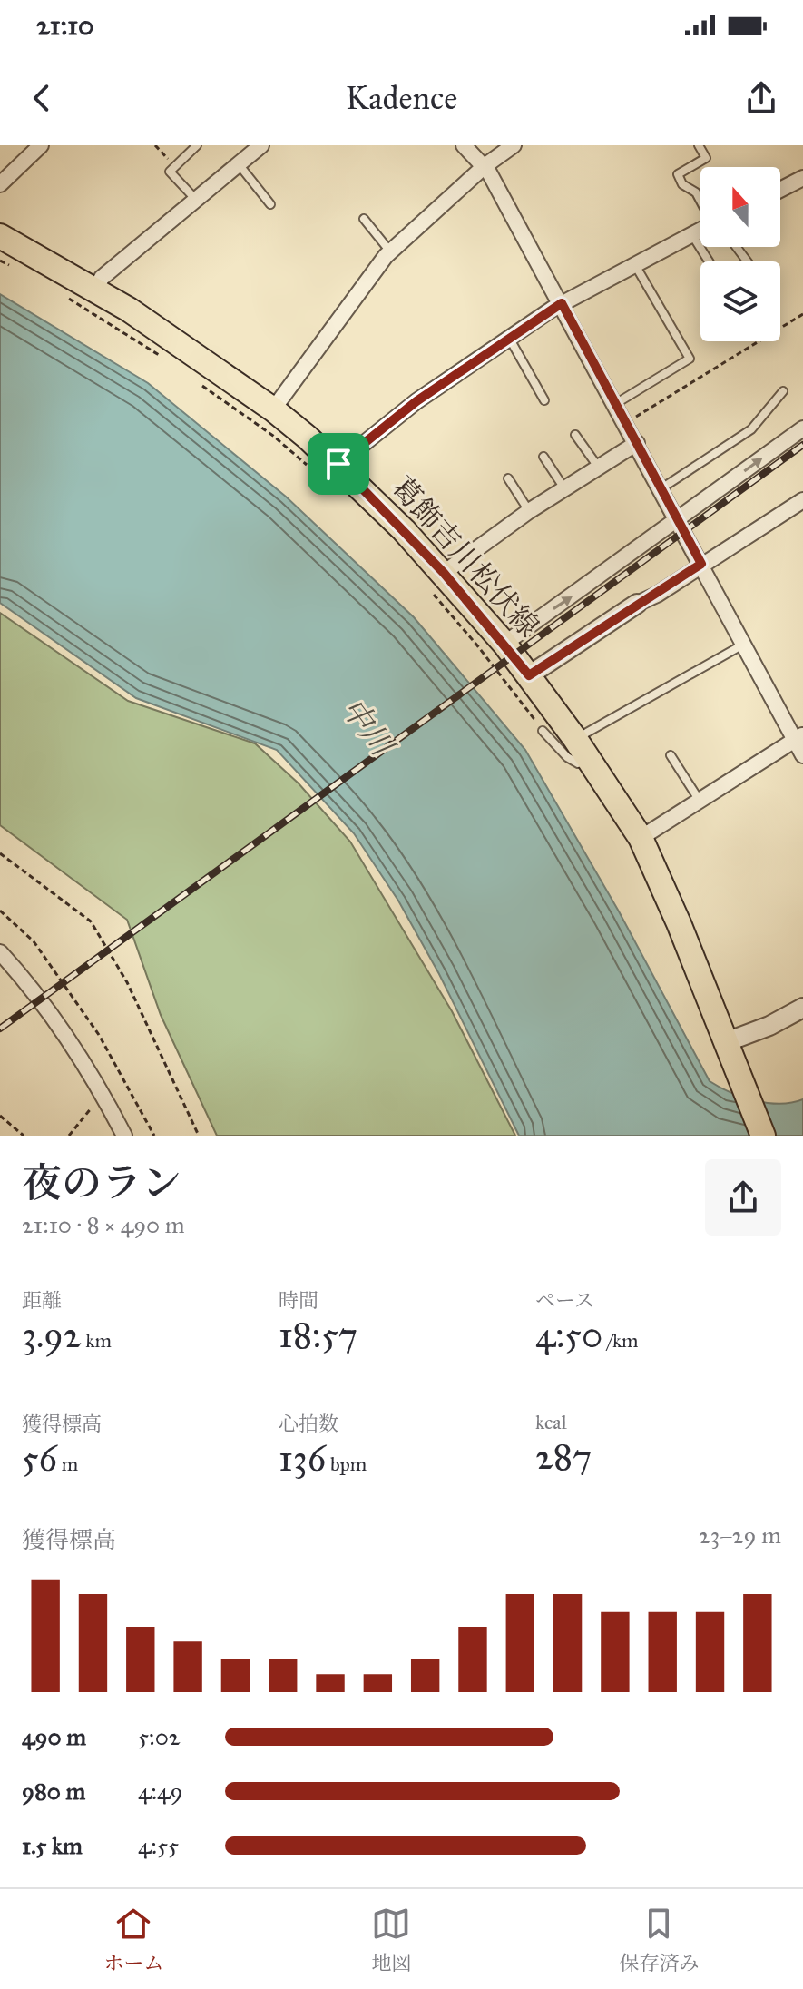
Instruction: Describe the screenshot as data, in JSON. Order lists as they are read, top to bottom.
{
  "streets": {
    "main road": ["葛飾吉川松伏線"]
  },
  "water": ["中川"],
  "north": "top",
  "page": {
    "status": "21:10",
    "header": "Kadence",
    "heading": ["夜のラン", "21:10 · 8 × 490 m"],
    "stats": [
      ["距離", "3.92 km"],
      ["時間", "18:57"],
      ["ペース", "4:50 /km"],
      ["獲得標高", "56 m"],
      ["心拍数", "136 bpm"],
      ["kcal", "287"]
    ],
    "chart": ["獲得標高", "23–29 m"],
    "list": [
      {
        "name": "490 m",
        "note": "5:02"
      },
      {
        "name": "980 m",
        "note": "4:49"
      },
      {
        "name": "1.5 km",
        "note": "4:55"
      }
    ],
    "tabs": ["ホーム", "地図", "保存済み"]
  }
}
